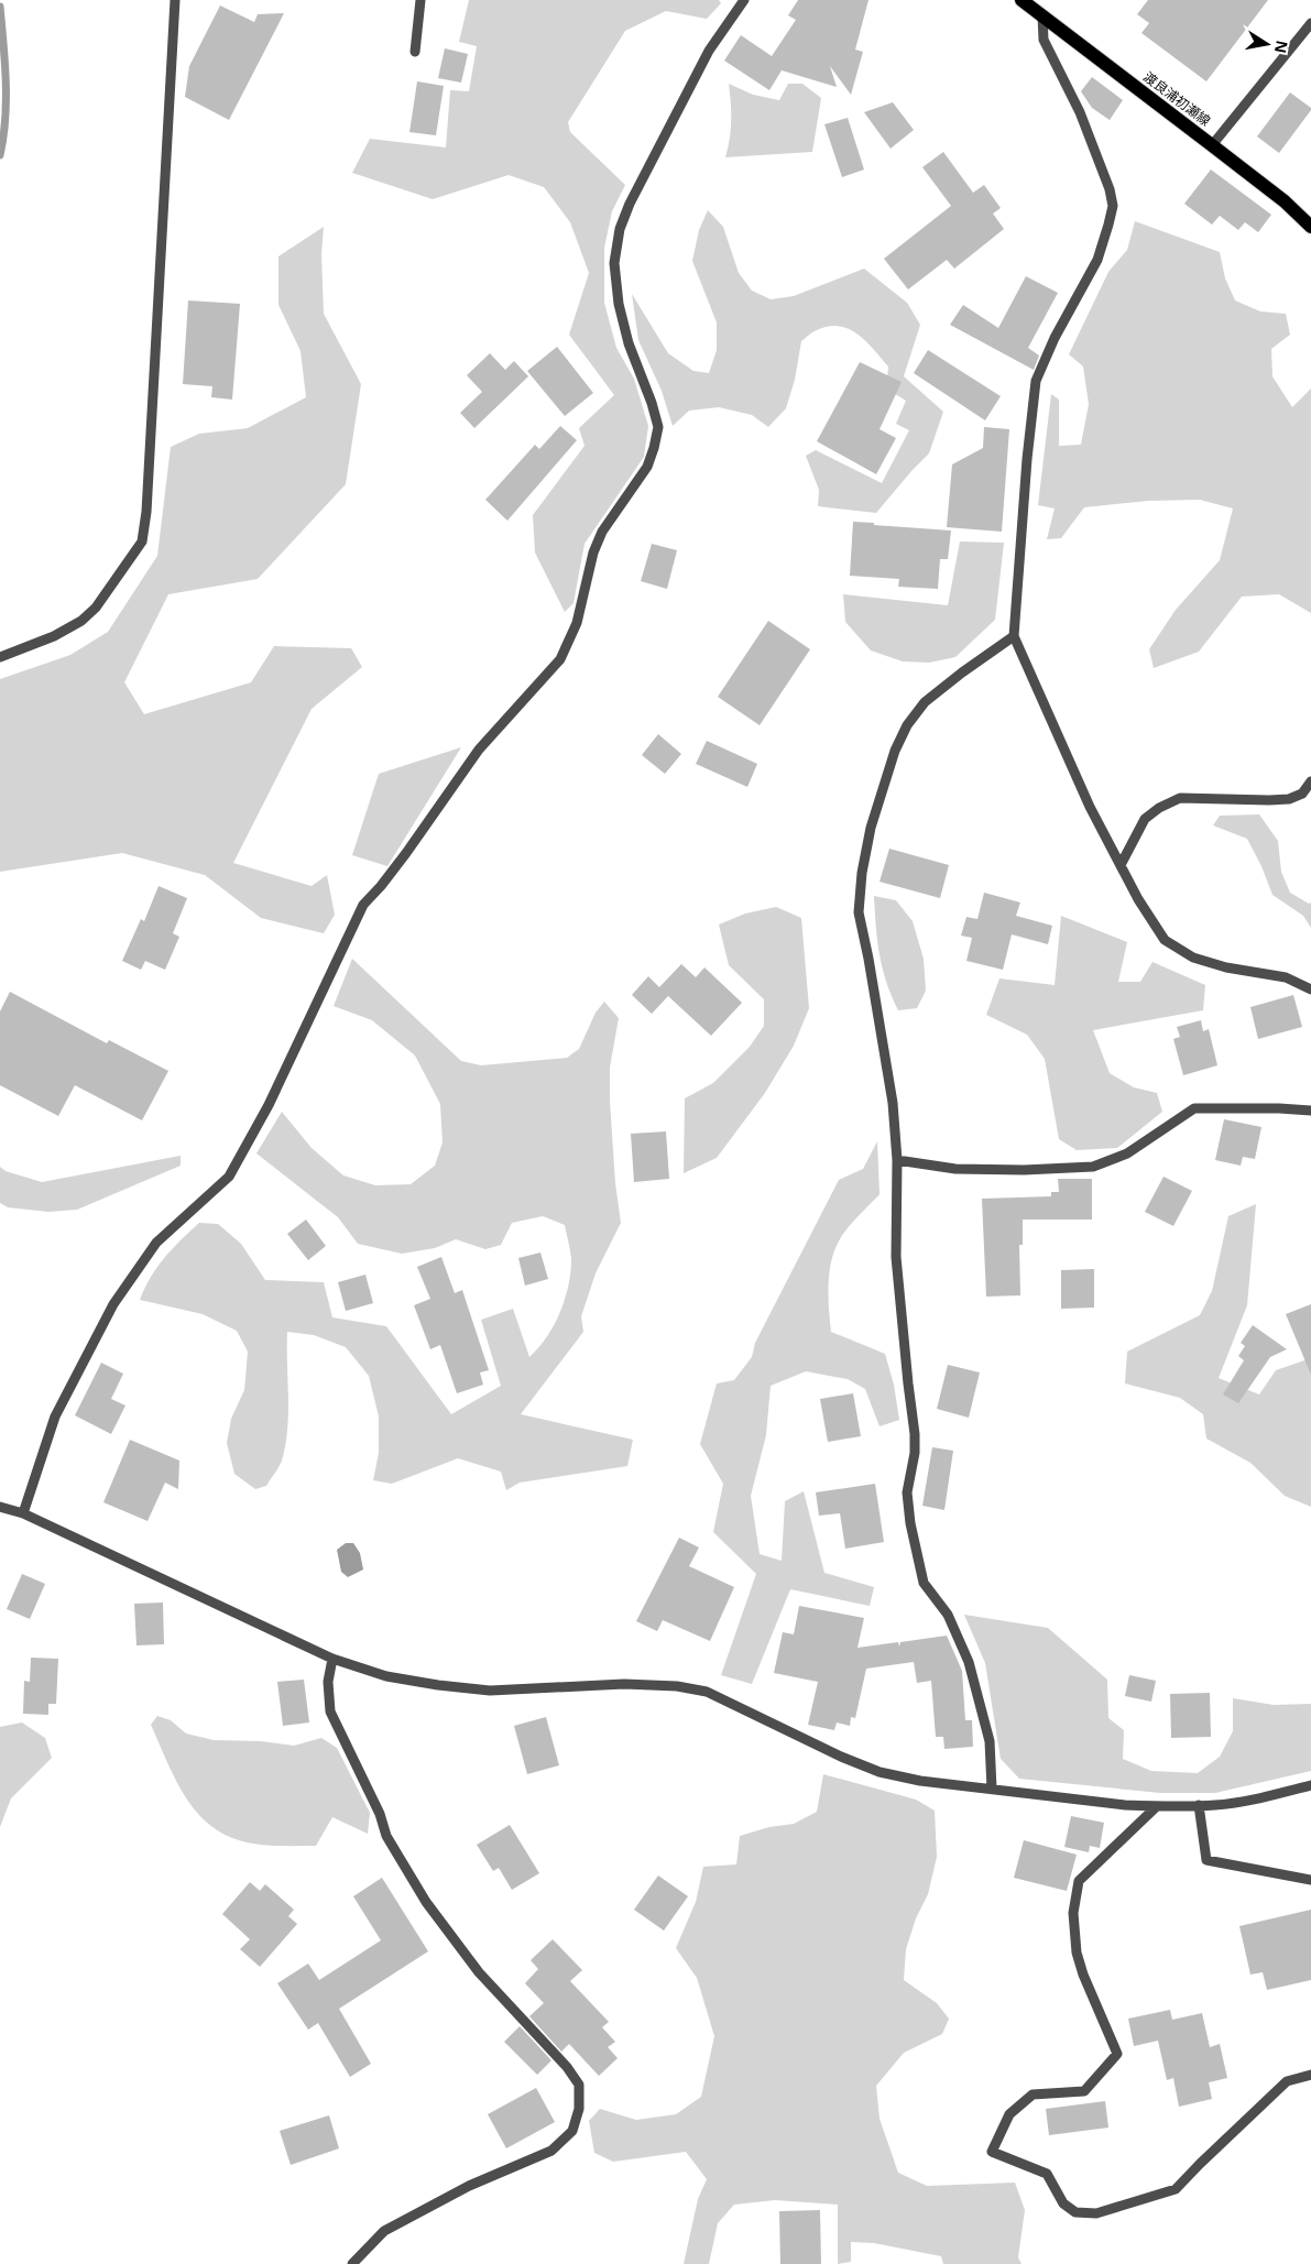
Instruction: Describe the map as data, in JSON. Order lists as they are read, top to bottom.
{
  "streets": {
    "main road": ["渡良浦初瀬線"]
  },
  "north": "right"
}
